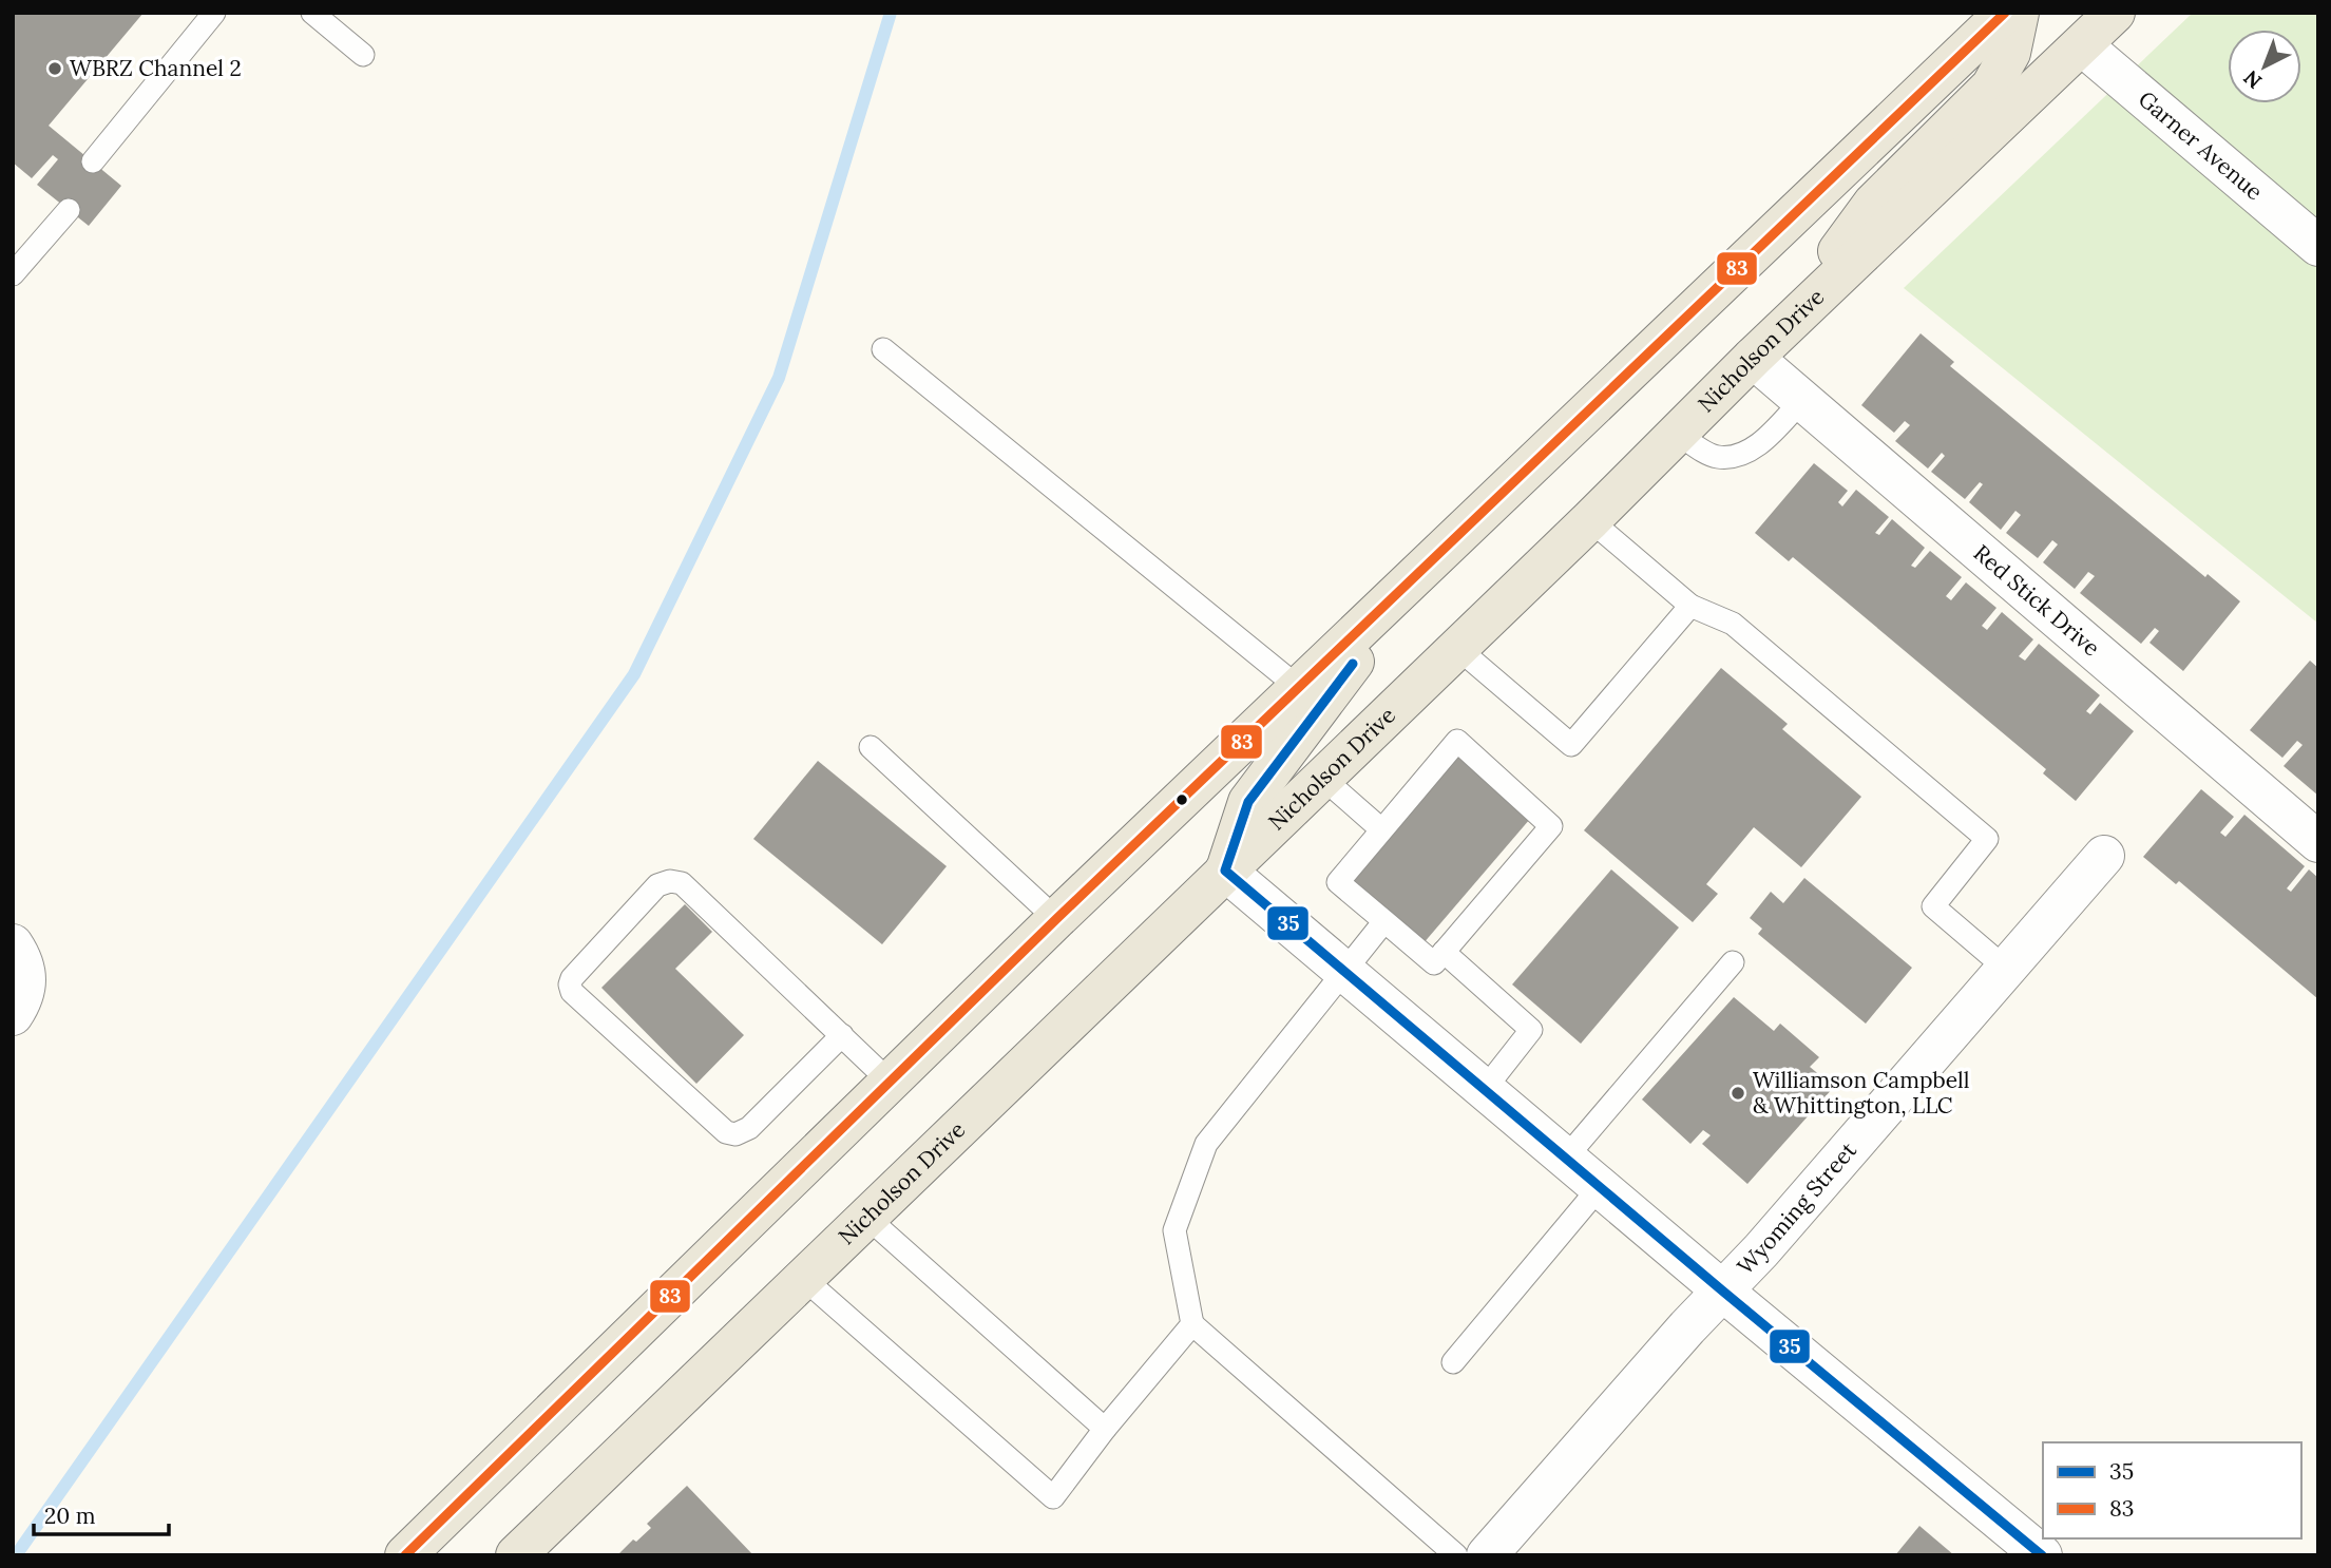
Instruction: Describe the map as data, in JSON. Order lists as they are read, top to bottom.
{
  "streets": {
    "main road": ["Nicholson Drive"],
    "street": ["Garner Avenue", "Red Stick Drive", "Wyoming Street"]
  },
  "crossings": [
    ["Garner Avenue", "Nicholson Drive"],
    ["Nicholson Drive", "Red Stick Drive"]
  ],
  "places": ["WBRZ Channel 2", "Williamson Campbell & Whittington, LLC"],
  "lines": ["transit line 83", "transit line 35"],
  "legend": ["35", "83"],
  "scale_bar": "20 m",
  "north": "bottom left"
}
